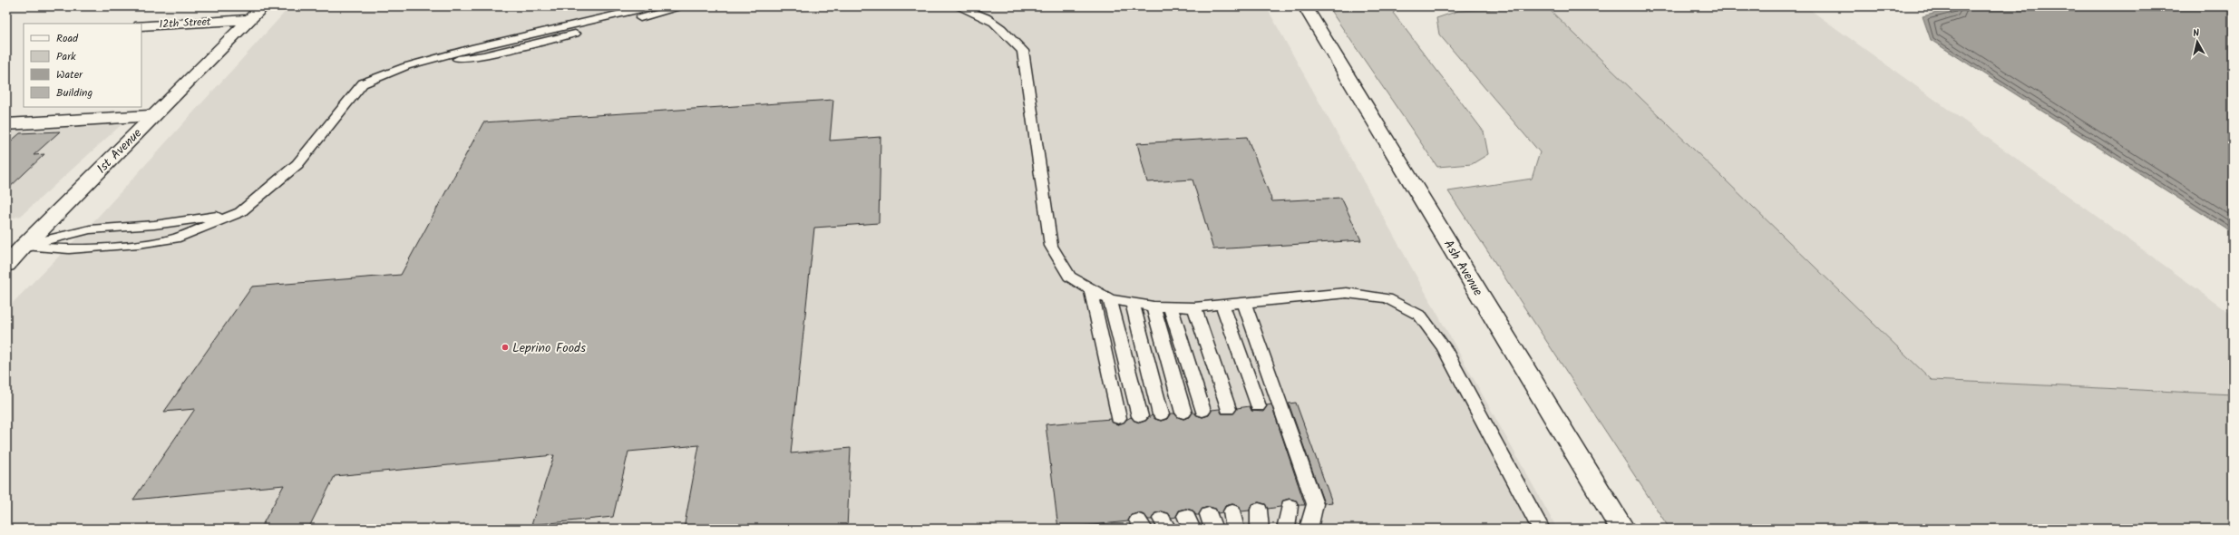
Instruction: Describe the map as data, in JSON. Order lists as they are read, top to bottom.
{
  "streets": {
    "street": ["12th Street", "1st Avenue", "Ash Avenue"]
  },
  "crossings": [
    ["12th Street", "1st Avenue"]
  ],
  "places": ["Leprino Foods"],
  "legend": [
    "Road",
    "Park",
    "Water",
    "Building"
  ],
  "north": "top"
}
